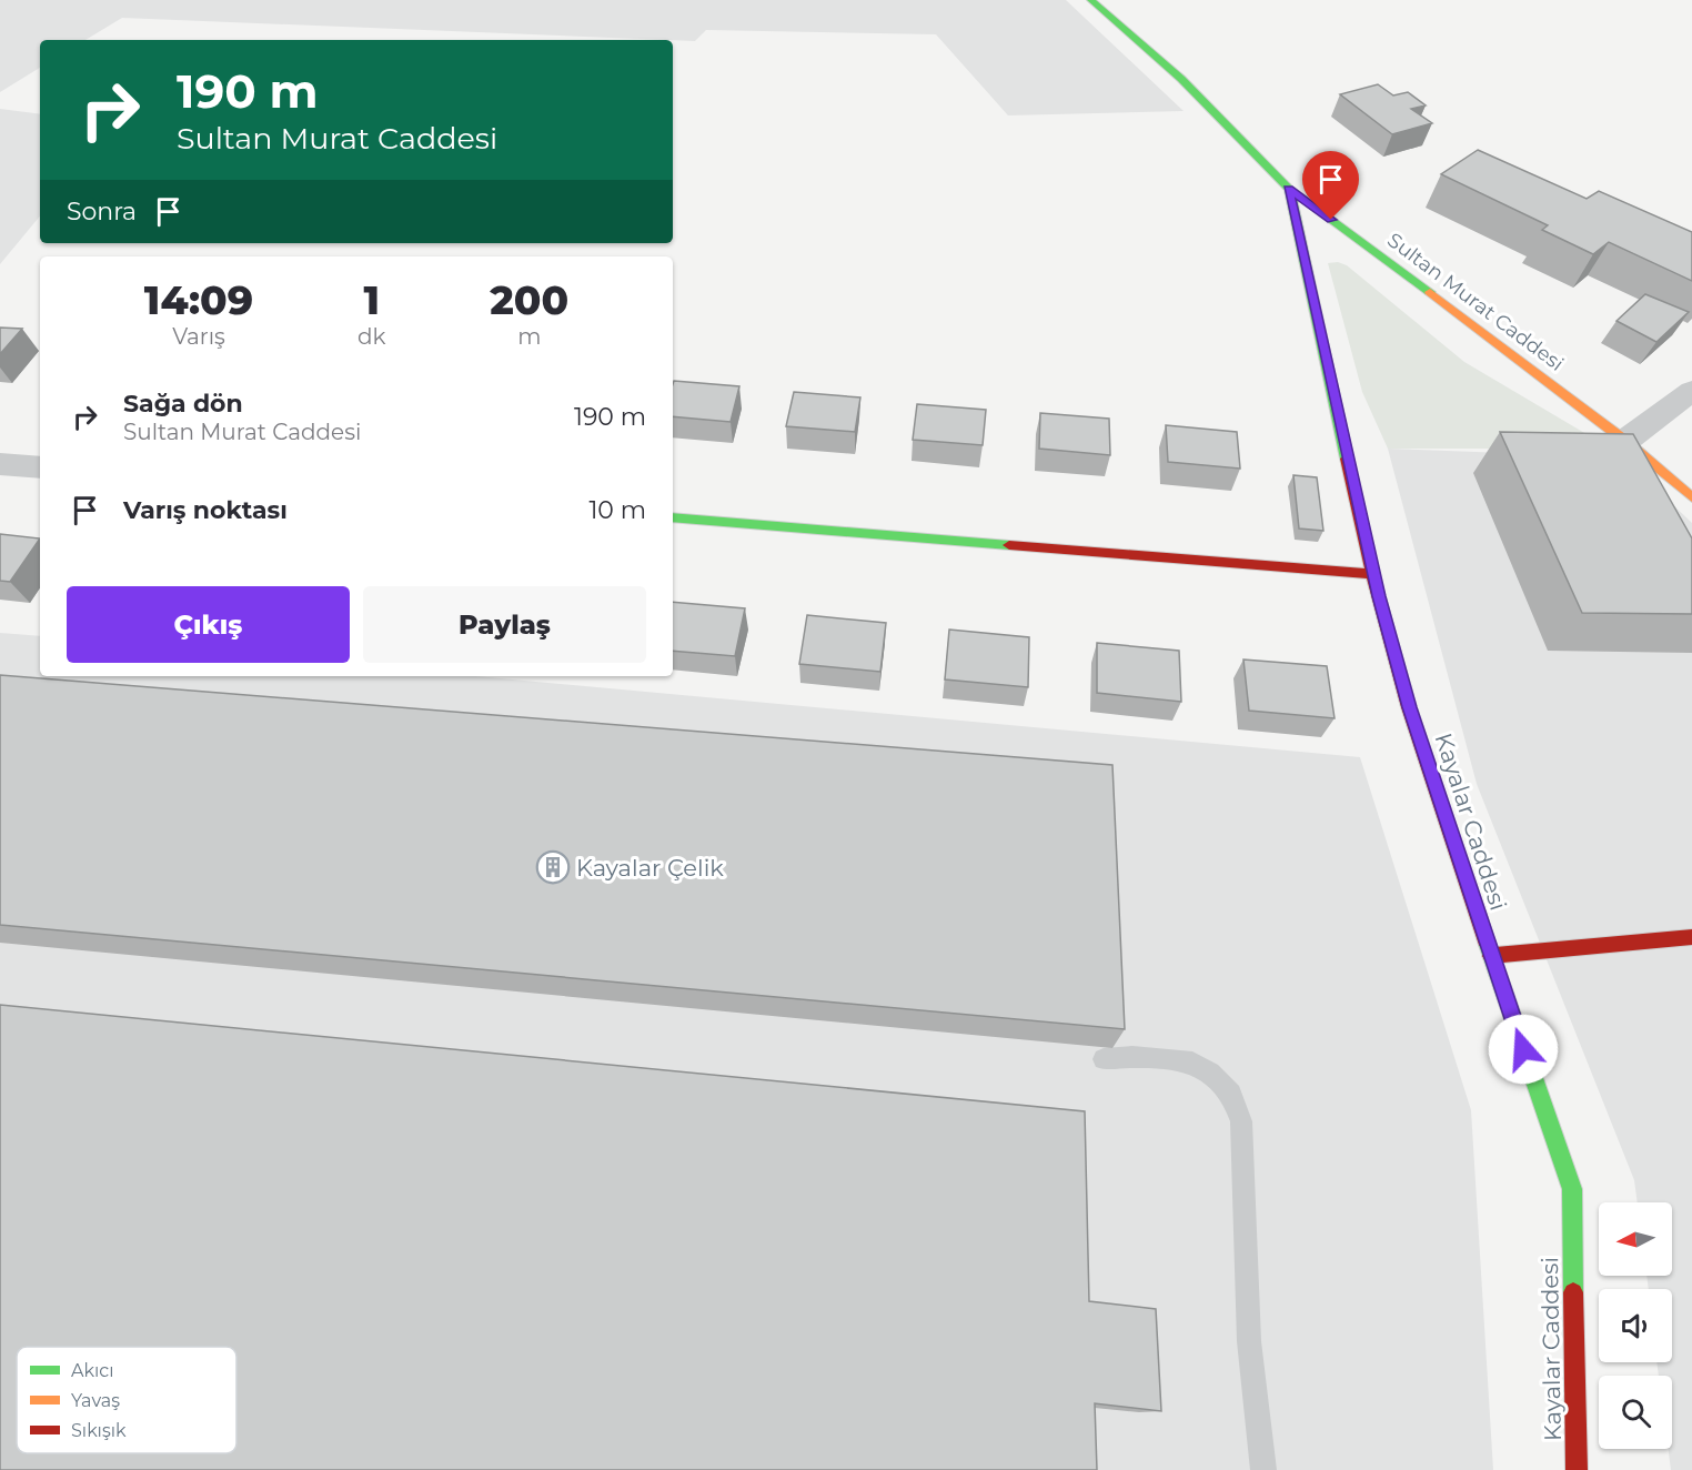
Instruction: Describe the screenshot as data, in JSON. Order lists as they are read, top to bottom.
{
  "streets": {
    "street": ["Sultan Murat Caddesi", "Kayalar Caddesi"]
  },
  "crossings": [
    ["Sultan Murat Caddesi", "Kayalar Caddesi"]
  ],
  "places": {
    "building": ["Kayalar Çelik"]
  },
  "legend": ["Akıcı", "Yavaş", "Sıkışık"],
  "north": "left",
  "page": {
    "turn": ["190 m", "Sultan Murat Caddesi"],
    "then": "Sonra",
    "eta": [
      "14:09",
      "Varış",
      "1",
      "dk",
      "200",
      "m"
    ],
    "list": [
      {
        "name": "Sağa dön",
        "note": "Sultan Murat Caddesi",
        "value": "190 m"
      },
      {
        "name": "Varış noktası",
        "value": "10 m"
      }
    ],
    "buttons": ["Çıkış", "Paylaş"]
  }
}
